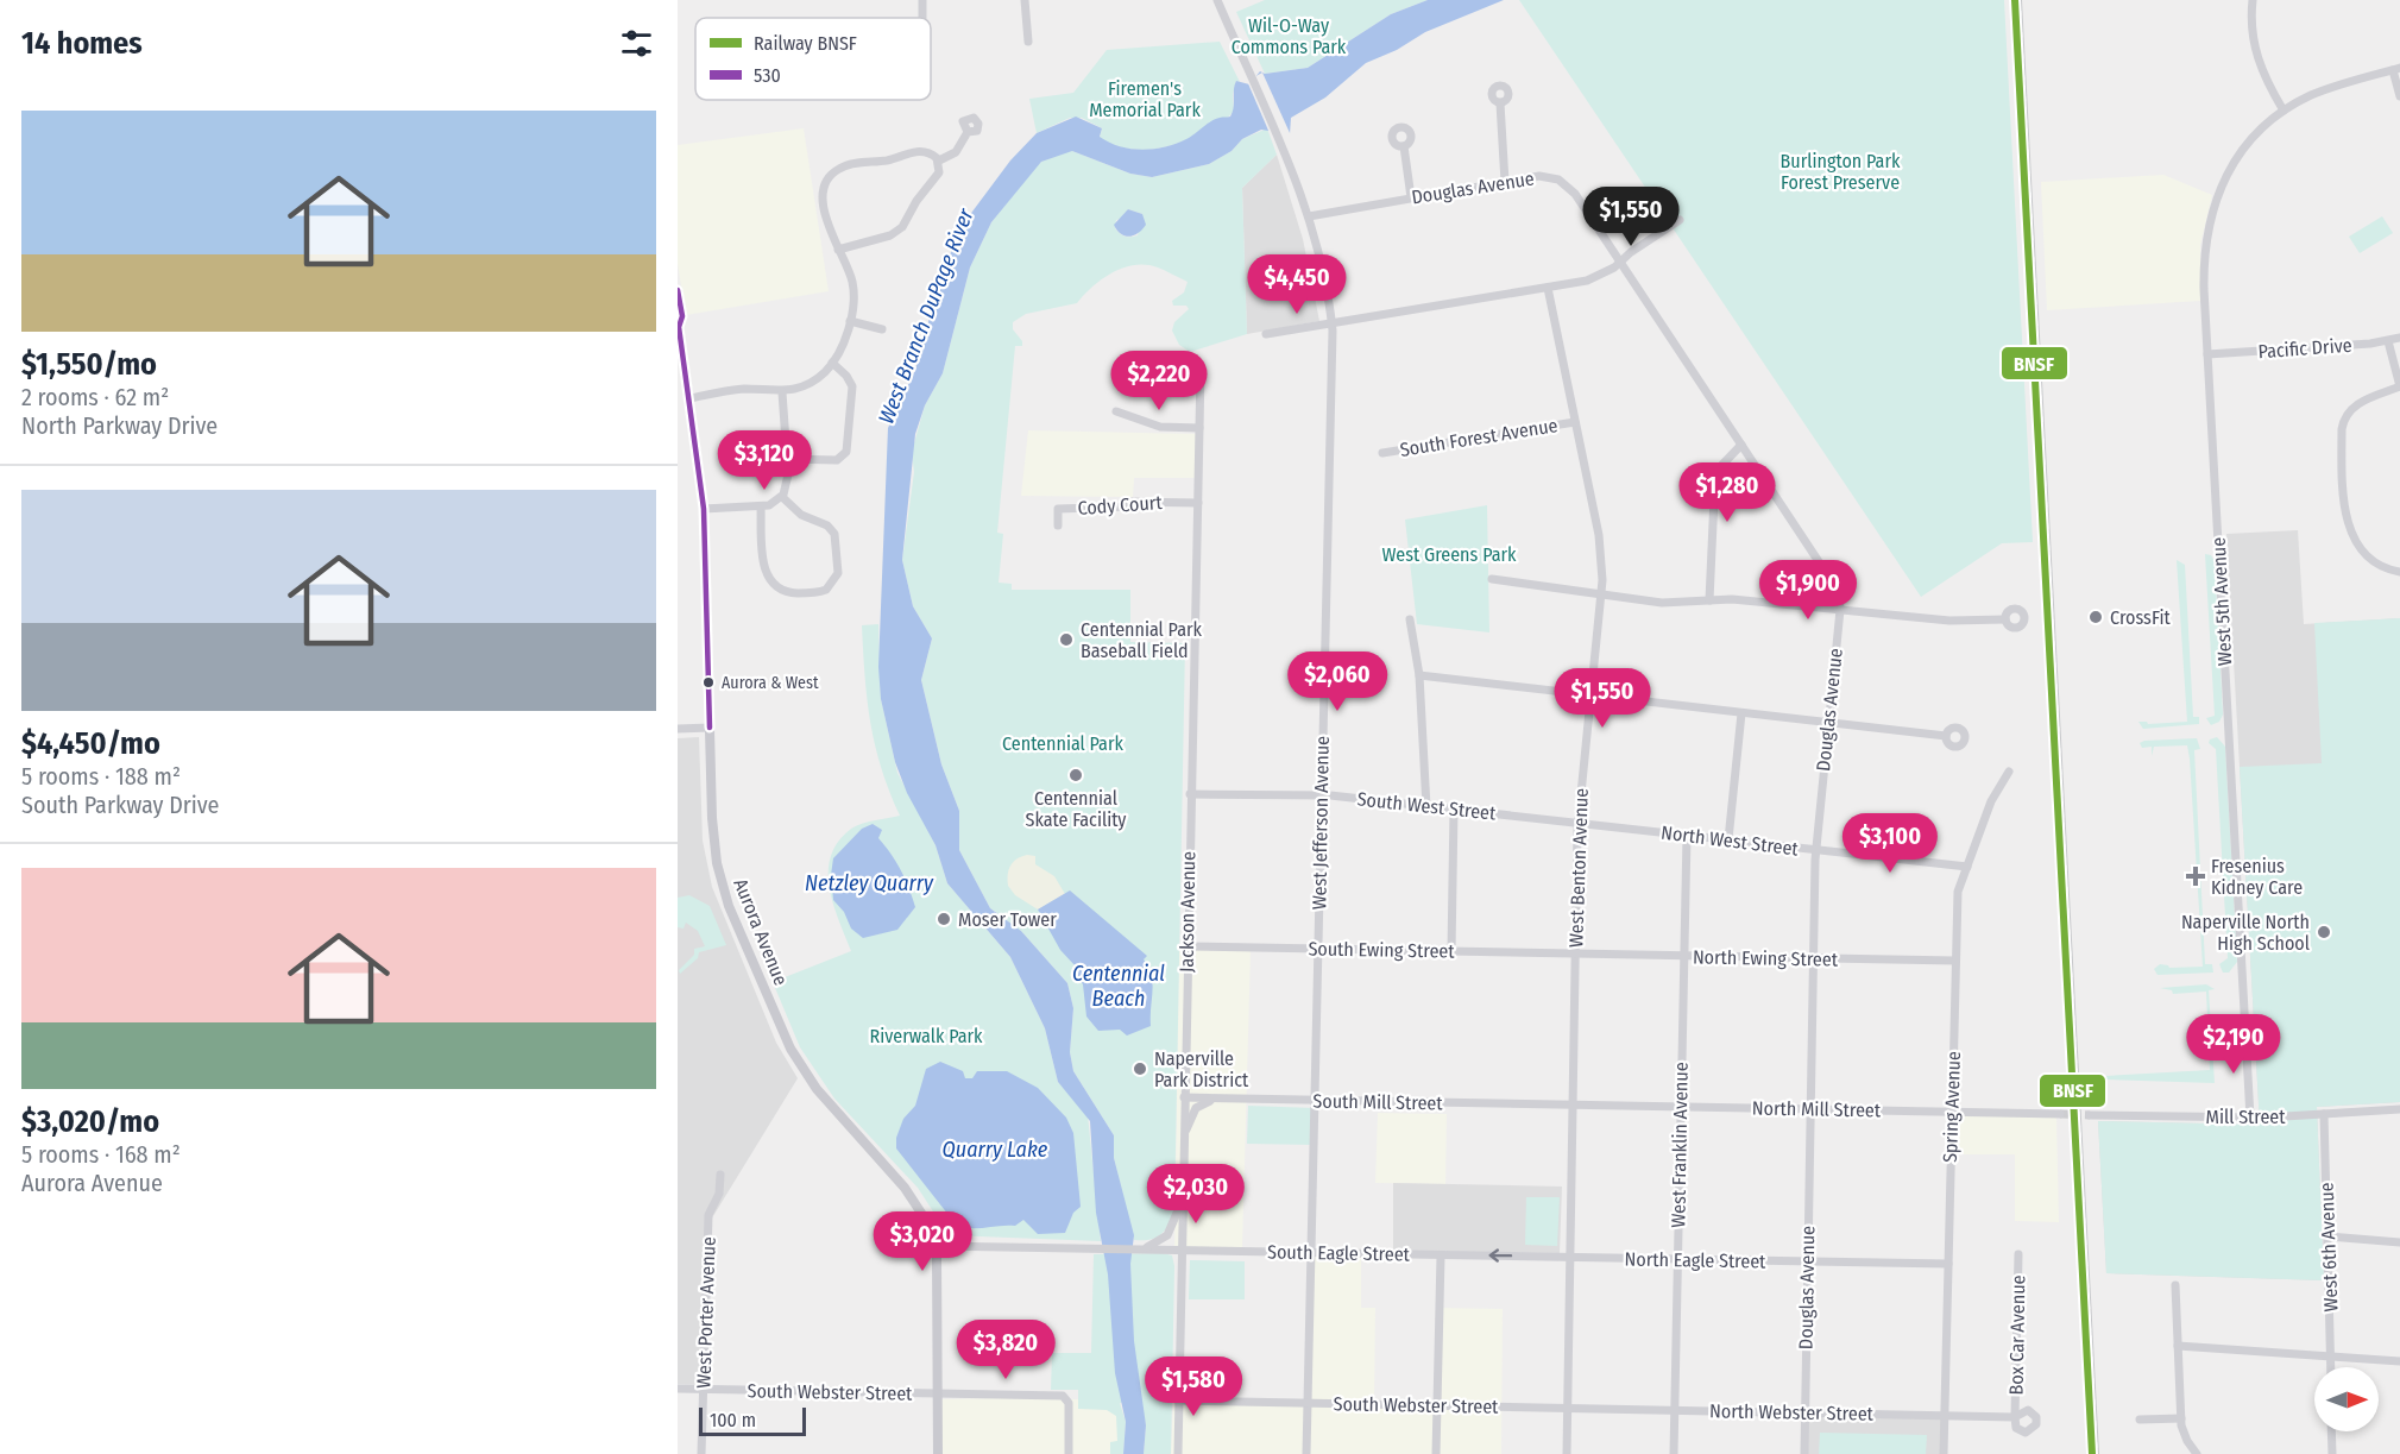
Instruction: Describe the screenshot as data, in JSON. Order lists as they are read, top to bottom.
{
  "streets": {
    "main road": ["Aurora Avenue"],
    "street": [
      "Douglas Avenue",
      "Pacific Drive",
      "South Forest Avenue",
      "Cody Court",
      "West 5th Avenue",
      "South West Street",
      "West Jefferson Avenue",
      "North West Street",
      "West Benton Avenue",
      "Jackson Avenue",
      "South Ewing Street",
      "North Ewing Street",
      "South Mill Street",
      "Spring Avenue",
      "North Mill Street",
      "Mill Street",
      "West Franklin Avenue",
      "West 6th Avenue",
      "South Eagle Street",
      "North Eagle Street",
      "West Porter Avenue",
      "Box Car Avenue",
      "South Webster Street",
      "North Webster Street"
    ]
  },
  "crossings": [
    ["Douglas Avenue", "West Jefferson Avenue"],
    ["Douglas Avenue", "North West Street"],
    ["Douglas Avenue", "North Ewing Street"],
    ["Douglas Avenue", "North Mill Street"],
    ["Douglas Avenue", "North Eagle Street"],
    ["Douglas Avenue", "North Webster Street"],
    ["Pacific Drive", "West 5th Avenue"],
    ["South Forest Avenue", "West Benton Avenue"],
    ["Cody Court", "Jackson Avenue"],
    ["West 5th Avenue", "Mill Street"],
    ["South West Street", "West Jefferson Avenue"],
    ["South West Street", "North West Street"],
    ["South West Street", "West Benton Avenue"],
    ["South West Street", "Jackson Avenue"],
    ["West Jefferson Avenue", "South Ewing Street"],
    ["West Jefferson Avenue", "South Mill Street"],
    ["West Jefferson Avenue", "South Eagle Street"],
    ["West Jefferson Avenue", "South Webster Street"],
    ["North West Street", "West Benton Avenue"],
    ["North West Street", "Spring Avenue"],
    ["North West Street", "West Franklin Avenue"],
    ["West Benton Avenue", "South Ewing Street"],
    ["West Benton Avenue", "North Ewing Street"],
    ["West Benton Avenue", "South Mill Street"],
    ["West Benton Avenue", "North Mill Street"],
    ["West Benton Avenue", "South Eagle Street"],
    ["West Benton Avenue", "North Eagle Street"],
    ["West Benton Avenue", "South Webster Street"],
    ["West Benton Avenue", "North Webster Street"],
    ["Jackson Avenue", "South Ewing Street"],
    ["Jackson Avenue", "South Mill Street"],
    ["Jackson Avenue", "South Eagle Street"],
    ["Jackson Avenue", "South Webster Street"],
    ["Aurora Avenue", "South Eagle Street"],
    ["Aurora Avenue", "South Webster Street"],
    ["South Ewing Street", "North Ewing Street"],
    ["North Ewing Street", "Spring Avenue"],
    ["North Ewing Street", "West Franklin Avenue"],
    ["South Mill Street", "North Mill Street"],
    ["Spring Avenue", "North Mill Street"],
    ["Spring Avenue", "North Eagle Street"],
    ["Spring Avenue", "North Webster Street"],
    ["North Mill Street", "West Franklin Avenue"],
    ["Mill Street", "West 6th Avenue"],
    ["West Franklin Avenue", "North Eagle Street"],
    ["West Franklin Avenue", "North Webster Street"],
    ["South Eagle Street", "North Eagle Street"],
    ["West Porter Avenue", "South Webster Street"],
    ["Box Car Avenue", "North Webster Street"],
    ["South Webster Street", "North Webster Street"]
  ],
  "water": [
    "West Branch DuPage River",
    "Netzley Quarry",
    "Centennial Beach",
    "Quarry Lake"
  ],
  "parks": [
    "Wil-O-Way Commons Park",
    "Firemen's Memorial Park",
    "Burlington Park Forest Preserve",
    "West Greens Park",
    "Centennial Park",
    "Riverwalk Park"
  ],
  "places": {
    "other": [
      "CrossFit",
      "Centennial Park Baseball Field",
      "Aurora & West",
      "Centennial Skate Facility",
      "Moser Tower",
      "Naperville North High School",
      "Naperville Park District"
    ],
    "health": ["Fresenius Kidney Care"]
  },
  "lines": ["rail line BNSF", "transit line 530"],
  "legend": ["Railway BNSF", "530"],
  "scale_bar": "100 m",
  "north": "right",
  "page": {
    "heading": "14 homes",
    "list": [
      {
        "name": "$1,550/mo",
        "note": "2 rooms · 62 m² · North Parkway Drive"
      },
      {
        "name": "$4,450/mo",
        "note": "5 rooms · 188 m² · South Parkway Drive"
      },
      {
        "name": "$3,020/mo",
        "note": "5 rooms · 168 m² · Aurora Avenue"
      }
    ],
    "price": [
      "$1,550",
      "$4,450",
      "$2,220",
      "$3,120",
      "$1,280",
      "$1,900",
      "$2,060",
      "$1,550",
      "$3,100",
      "$2,190",
      "$2,030",
      "$3,020",
      "$3,820",
      "$1,580"
    ],
    "scale": "100 m"
  }
}
